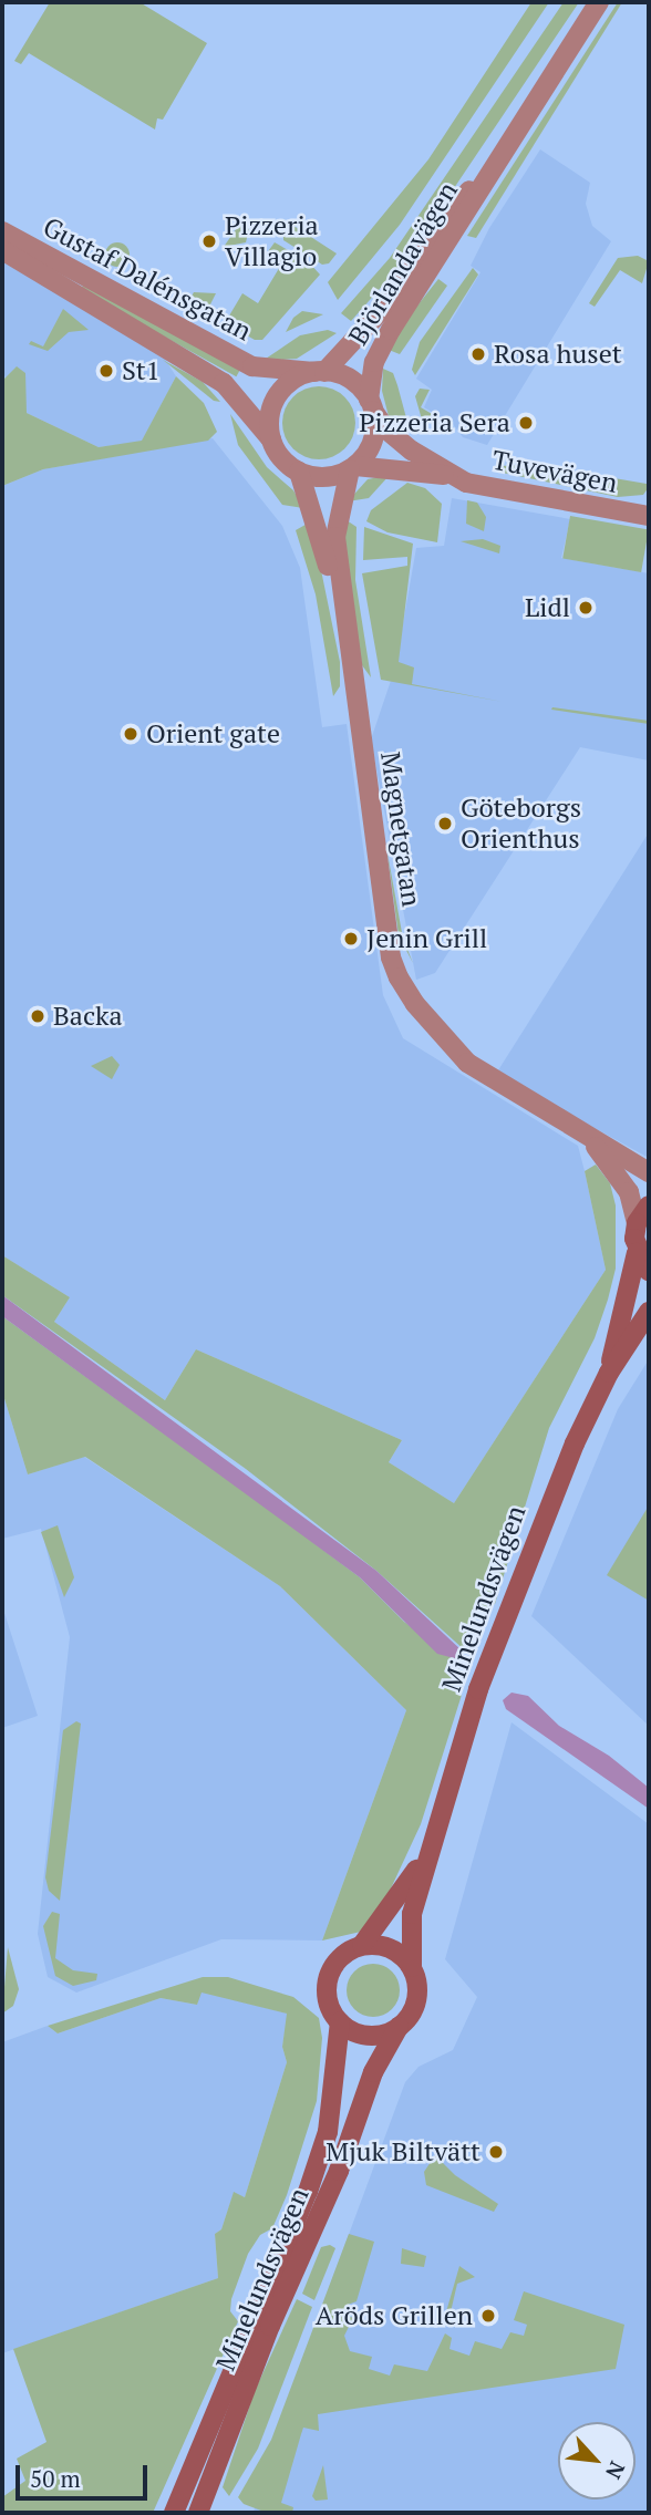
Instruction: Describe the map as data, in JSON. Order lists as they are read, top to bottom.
{
  "streets": {
    "main road": ["Minelundsvägen"],
    "street": [
      "Björlandavägen",
      "Gustaf Dalénsgatan",
      "Tuvevägen",
      "Magnetgatan"
    ]
  },
  "crossings": [
    ["Björlandavägen", "Gustaf Dalénsgatan"],
    ["Björlandavägen", "Tuvevägen"],
    ["Björlandavägen", "Magnetgatan"],
    ["Gustaf Dalénsgatan", "Tuvevägen"],
    ["Gustaf Dalénsgatan", "Magnetgatan"],
    ["Tuvevägen", "Magnetgatan"]
  ],
  "places": [
    "Pizzeria Villagio",
    "Rosa huset",
    "St1",
    "Pizzeria Sera",
    "Lidl",
    "Orient gate",
    "Göteborgs Orienthus",
    "Jenin Grill",
    "Backa",
    "Mjuk Biltvätt",
    "Aröds Grillen"
  ],
  "scale_bar": "50 m",
  "north": "bottom right"
}
